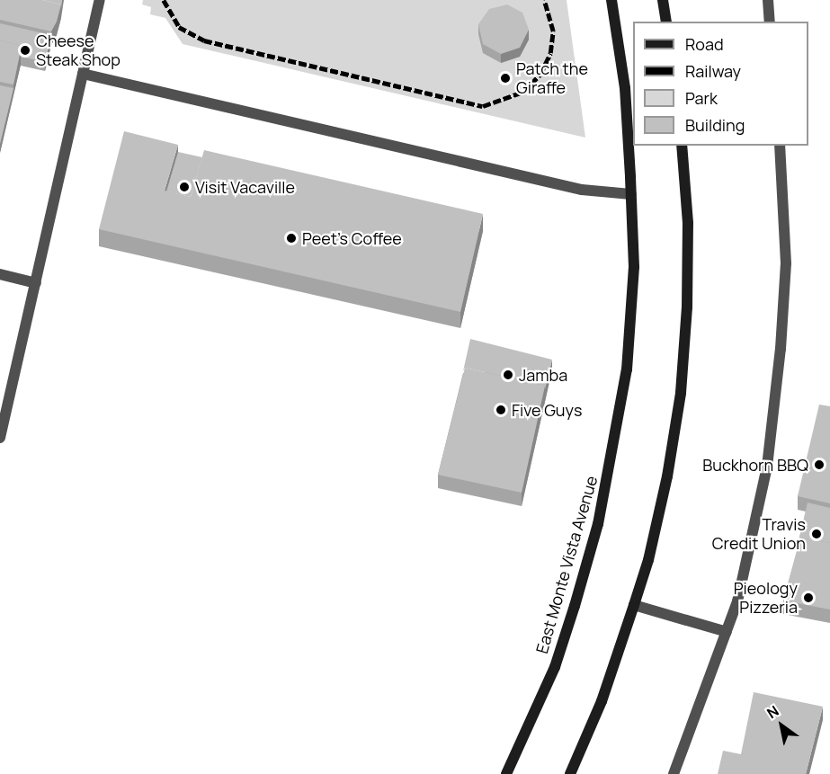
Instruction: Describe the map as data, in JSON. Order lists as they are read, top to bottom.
{
  "streets": {
    "main road": ["East Monte Vista Avenue"]
  },
  "places": [
    "Cheese Steak Shop",
    "Patch the Giraffe",
    "Visit Vacaville",
    "Peet's Coffee",
    "Jamba",
    "Five Guys",
    "Buckhorn BBQ",
    "Travis Credit Union",
    "Pieology Pizzeria"
  ],
  "legend": [
    "Road",
    "Railway",
    "Park",
    "Building"
  ],
  "north": "top left"
}
